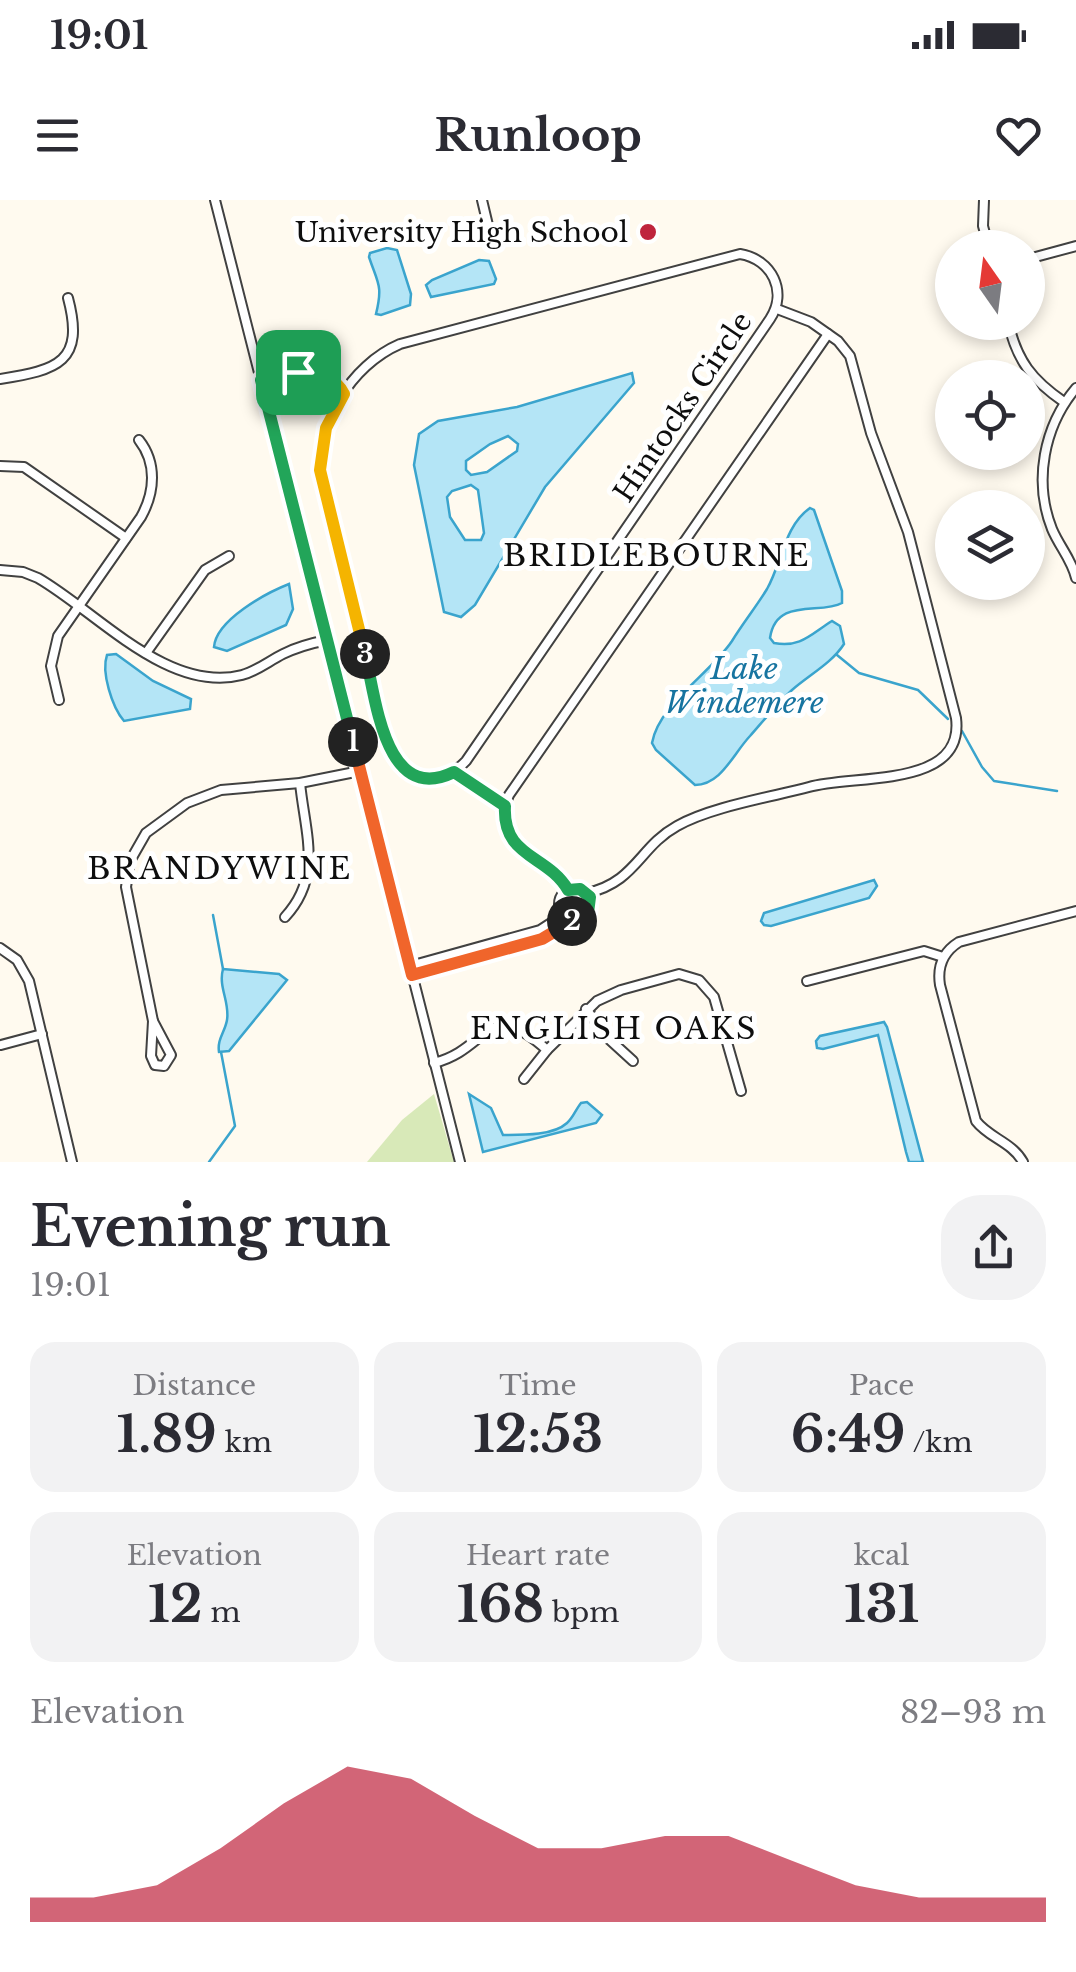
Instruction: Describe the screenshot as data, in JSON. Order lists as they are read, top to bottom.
{
  "streets": {
    "street": ["Hintocks Circle"]
  },
  "districts": ["BRIDLEBOURNE", "BRANDYWINE", "ENGLISH OAKS"],
  "water": ["Lake Windemere"],
  "places": ["University High School"],
  "north": "top",
  "page": {
    "status": "19:01",
    "header": "Runloop",
    "pins": ["3", "1", "2"],
    "heading": ["Evening run", "19:01"],
    "stats": [
      ["Distance", "1.89 km"],
      ["Time", "12:53"],
      ["Pace", "6:49 /km"],
      ["Elevation", "12 m"],
      ["Heart rate", "168 bpm"],
      ["kcal", "131"]
    ],
    "chart": ["Elevation", "82–93 m"]
  }
}
